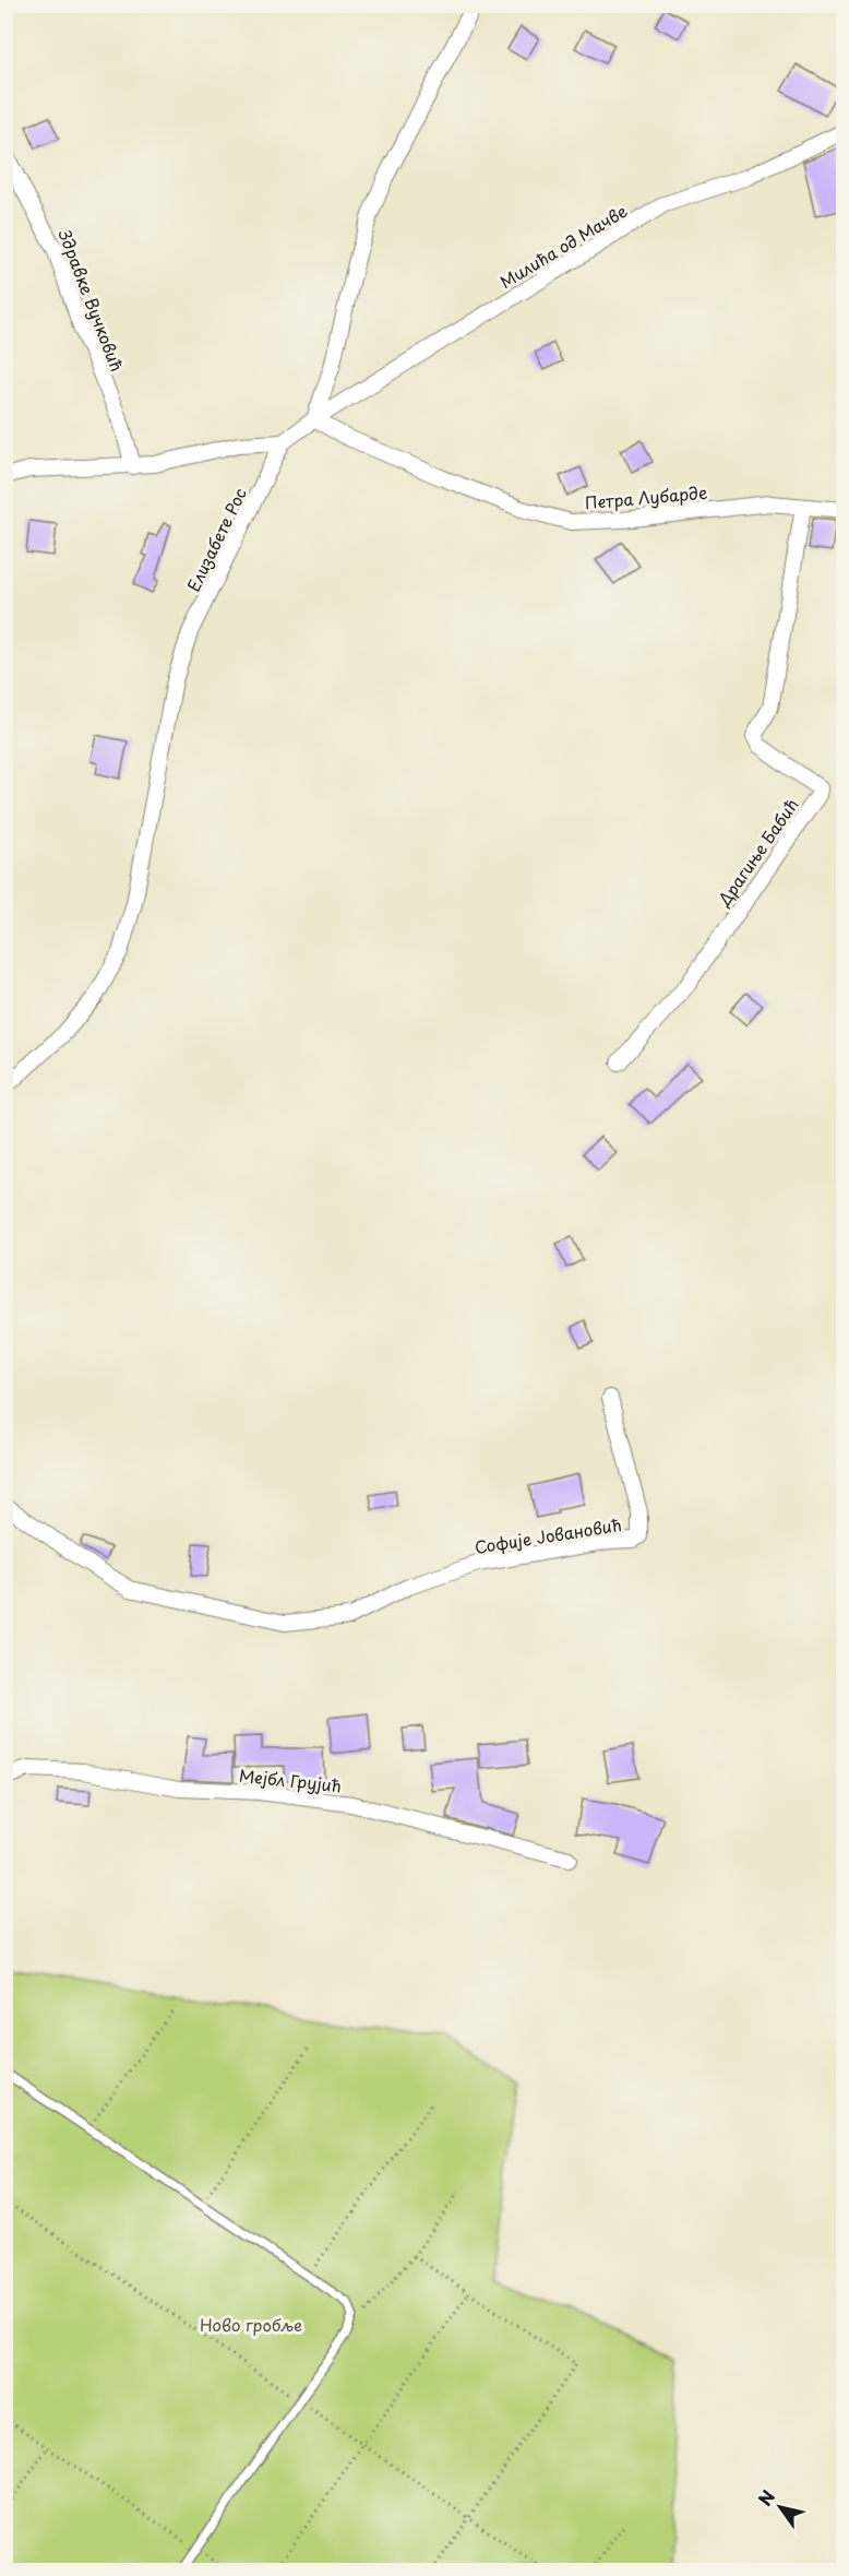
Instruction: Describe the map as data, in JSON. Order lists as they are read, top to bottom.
{
  "streets": {
    "street": [
      "Милића од Мачве",
      "Здравке Вучковић",
      "Петра Лубарде",
      "Елизабете Рос",
      "Драгиње Бабић",
      "Софије Јовановић",
      "Мејбл Грујић"
    ]
  },
  "crossings": [
    ["Милића од Мачве", "Петра Лубарде"],
    ["Милића од Мачве", "Елизабете Рос"],
    ["Петра Лубарде", "Елизабете Рос"],
    ["Петра Лубарде", "Драгиње Бабић"]
  ],
  "parks": ["Ново гробље"],
  "north": "top left"
}
